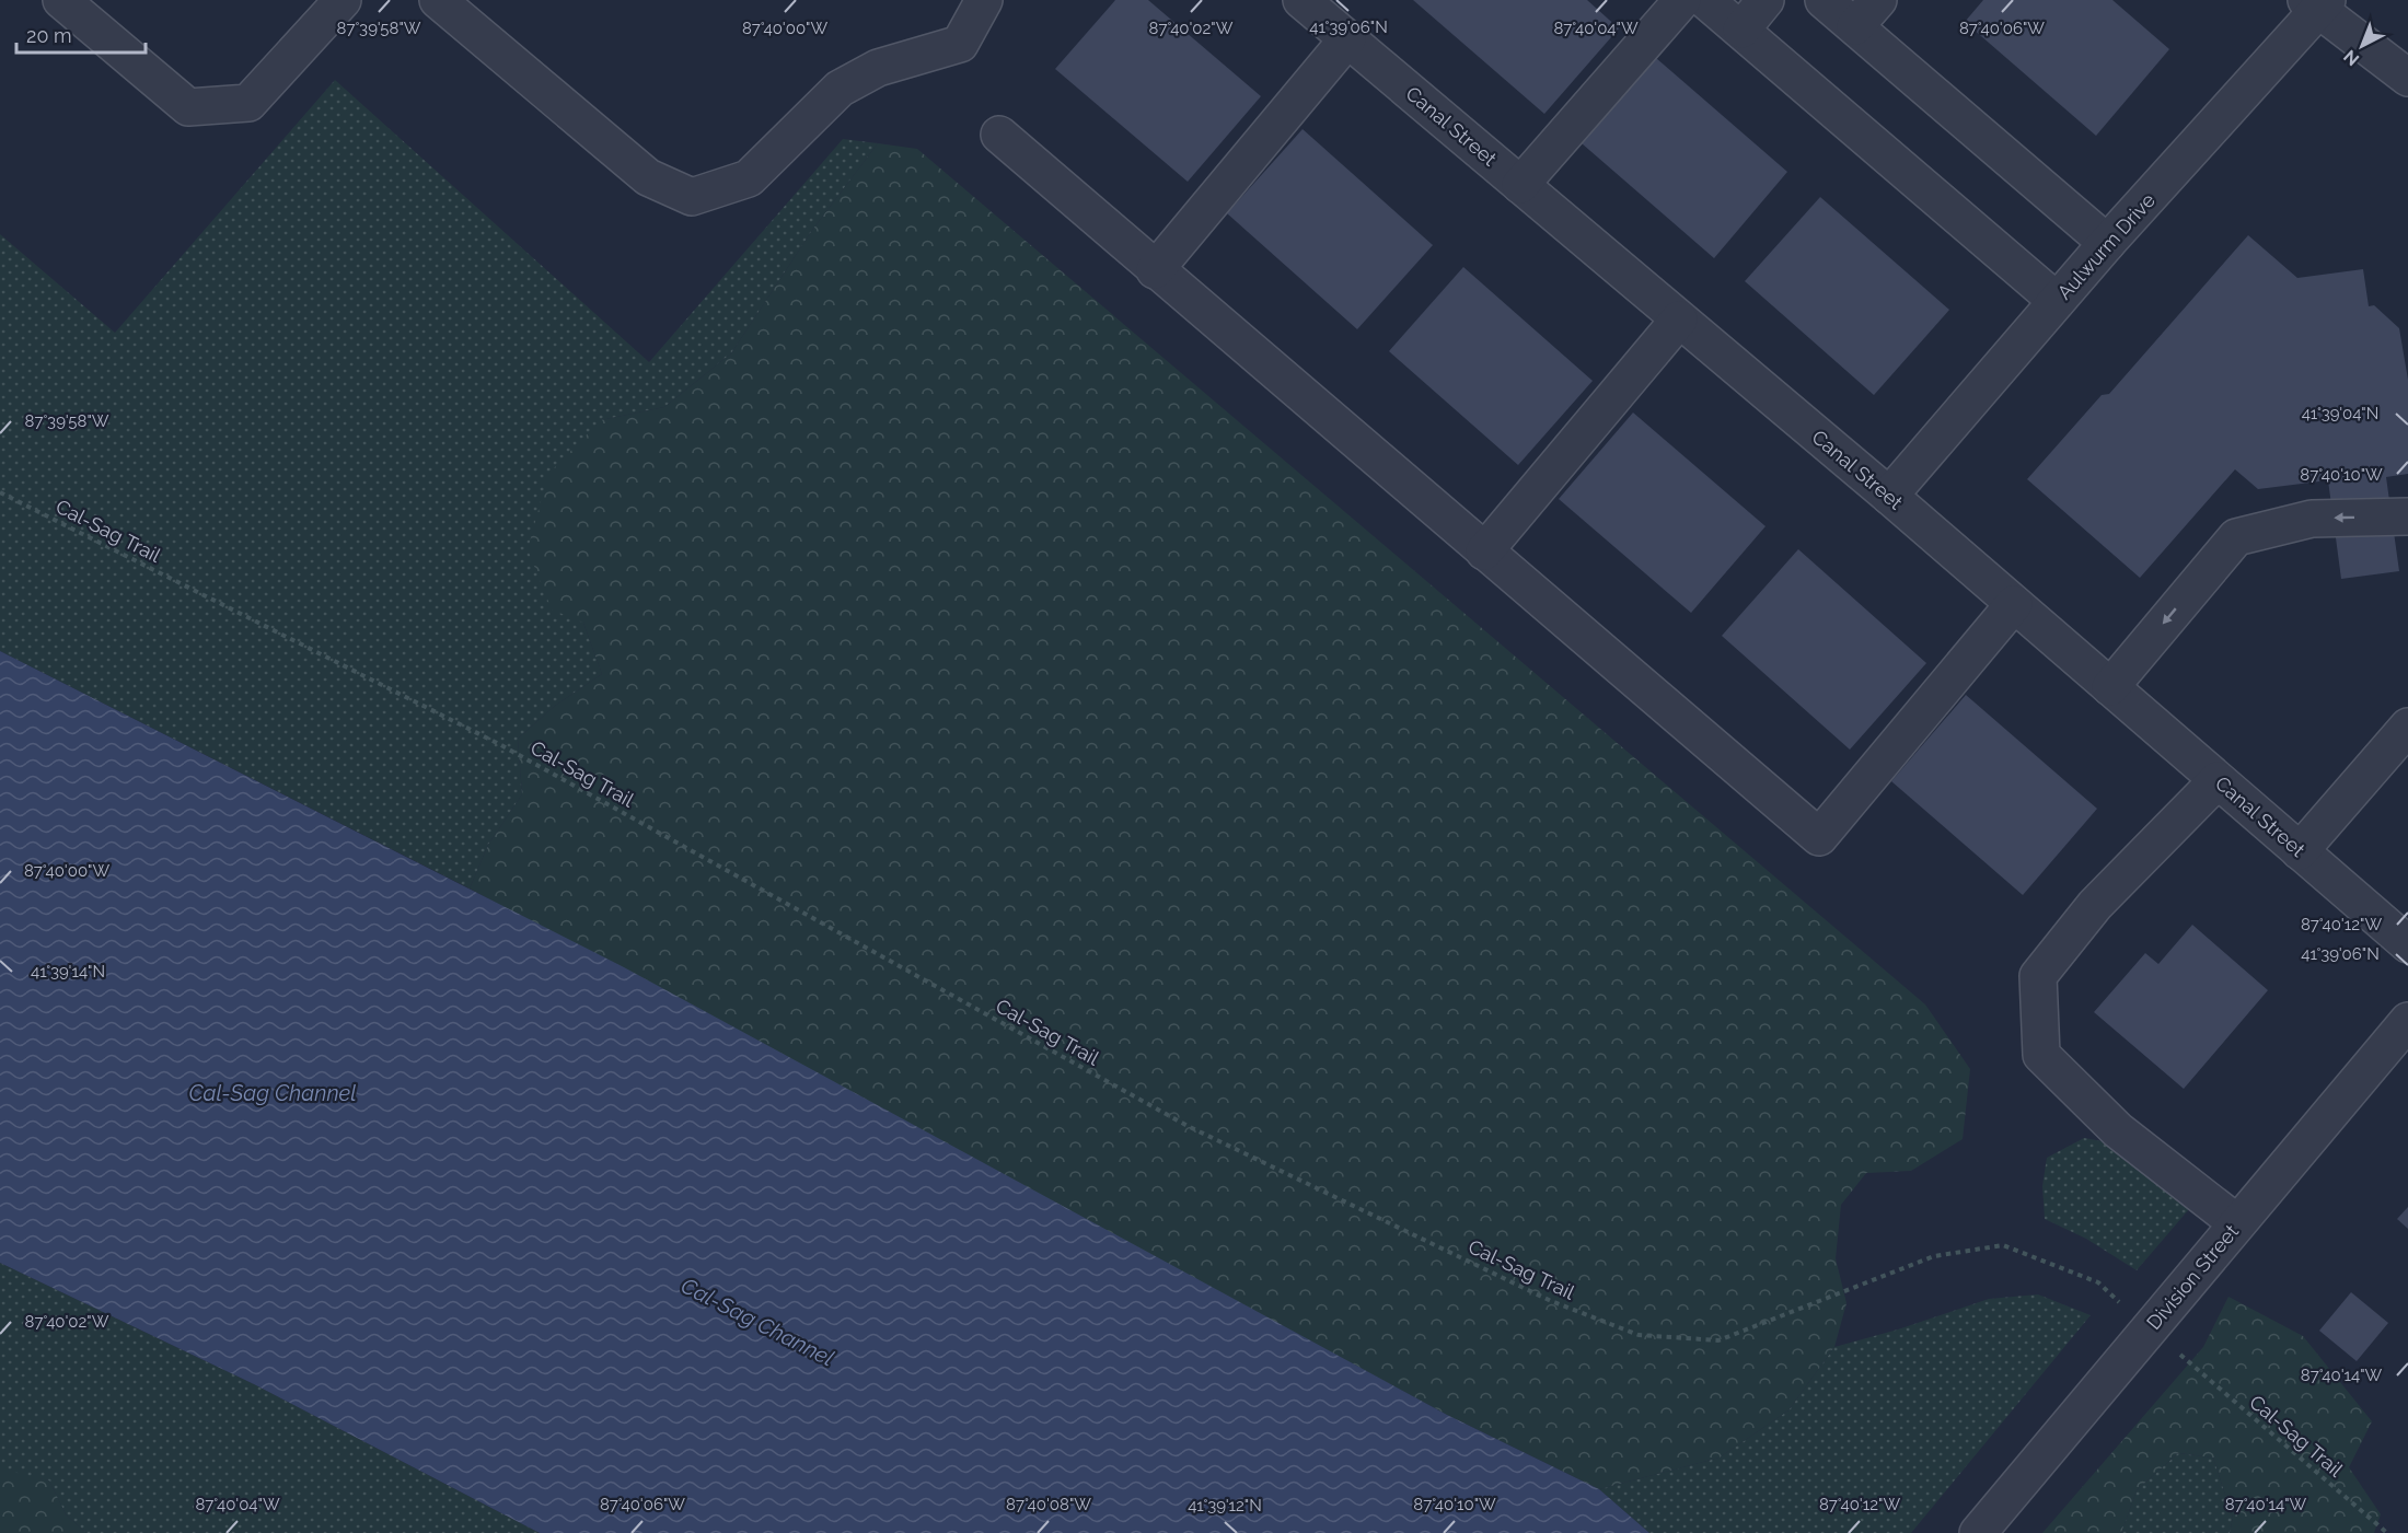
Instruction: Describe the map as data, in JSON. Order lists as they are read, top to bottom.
{
  "streets": {
    "street": ["Canal Street", "Aulwurm Drive", "Division Street"],
    "path": ["Cal-Sag Trail"]
  },
  "crossings": [
    ["Canal Street", "Aulwurm Drive"]
  ],
  "water": ["Cal-Sag Channel"],
  "scale_bar": "20 m",
  "north": "bottom left",
  "coordinates": [
    "41°39'06\"N",
    "87°39'58\"W",
    "87°40'02\"W",
    "87°40'04\"W",
    "87°40'06\"W",
    "87°40'00\"W",
    "41°39'04\"N",
    "87°40'10\"W",
    "87°40'12\"W",
    "41°39'14\"N",
    "87°40'14\"W",
    "87°40'08\"W",
    "41°39'12\"N"
  ]
}
